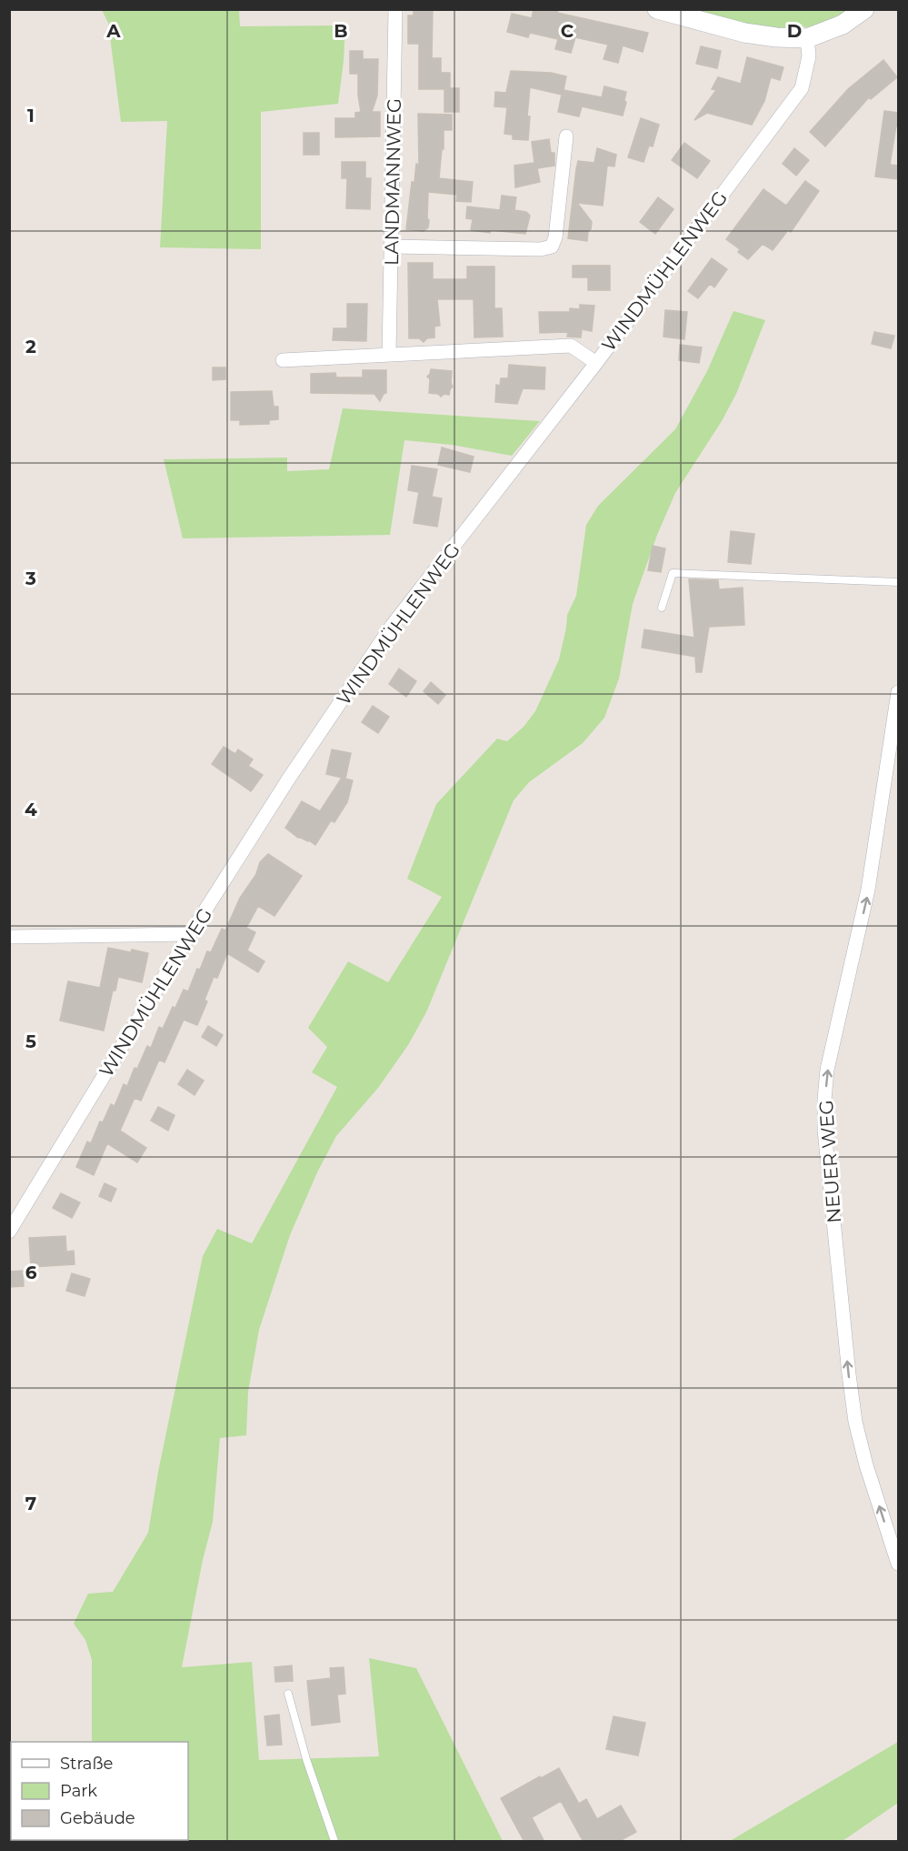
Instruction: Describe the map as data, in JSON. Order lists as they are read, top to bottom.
{
  "streets": {
    "street": ["LANDMANNWEG", "WINDMÜHLENWEG", "NEUER WEG"]
  },
  "one_way": ["NEUER WEG"],
  "legend": ["Straße", "Park", "Gebäude"],
  "grid": {
    "columns": [
      "A",
      "B",
      "C",
      "D"
    ],
    "rows": [
      "1",
      "2",
      "3",
      "4",
      "5",
      "6",
      "7"
    ]
  }
}
